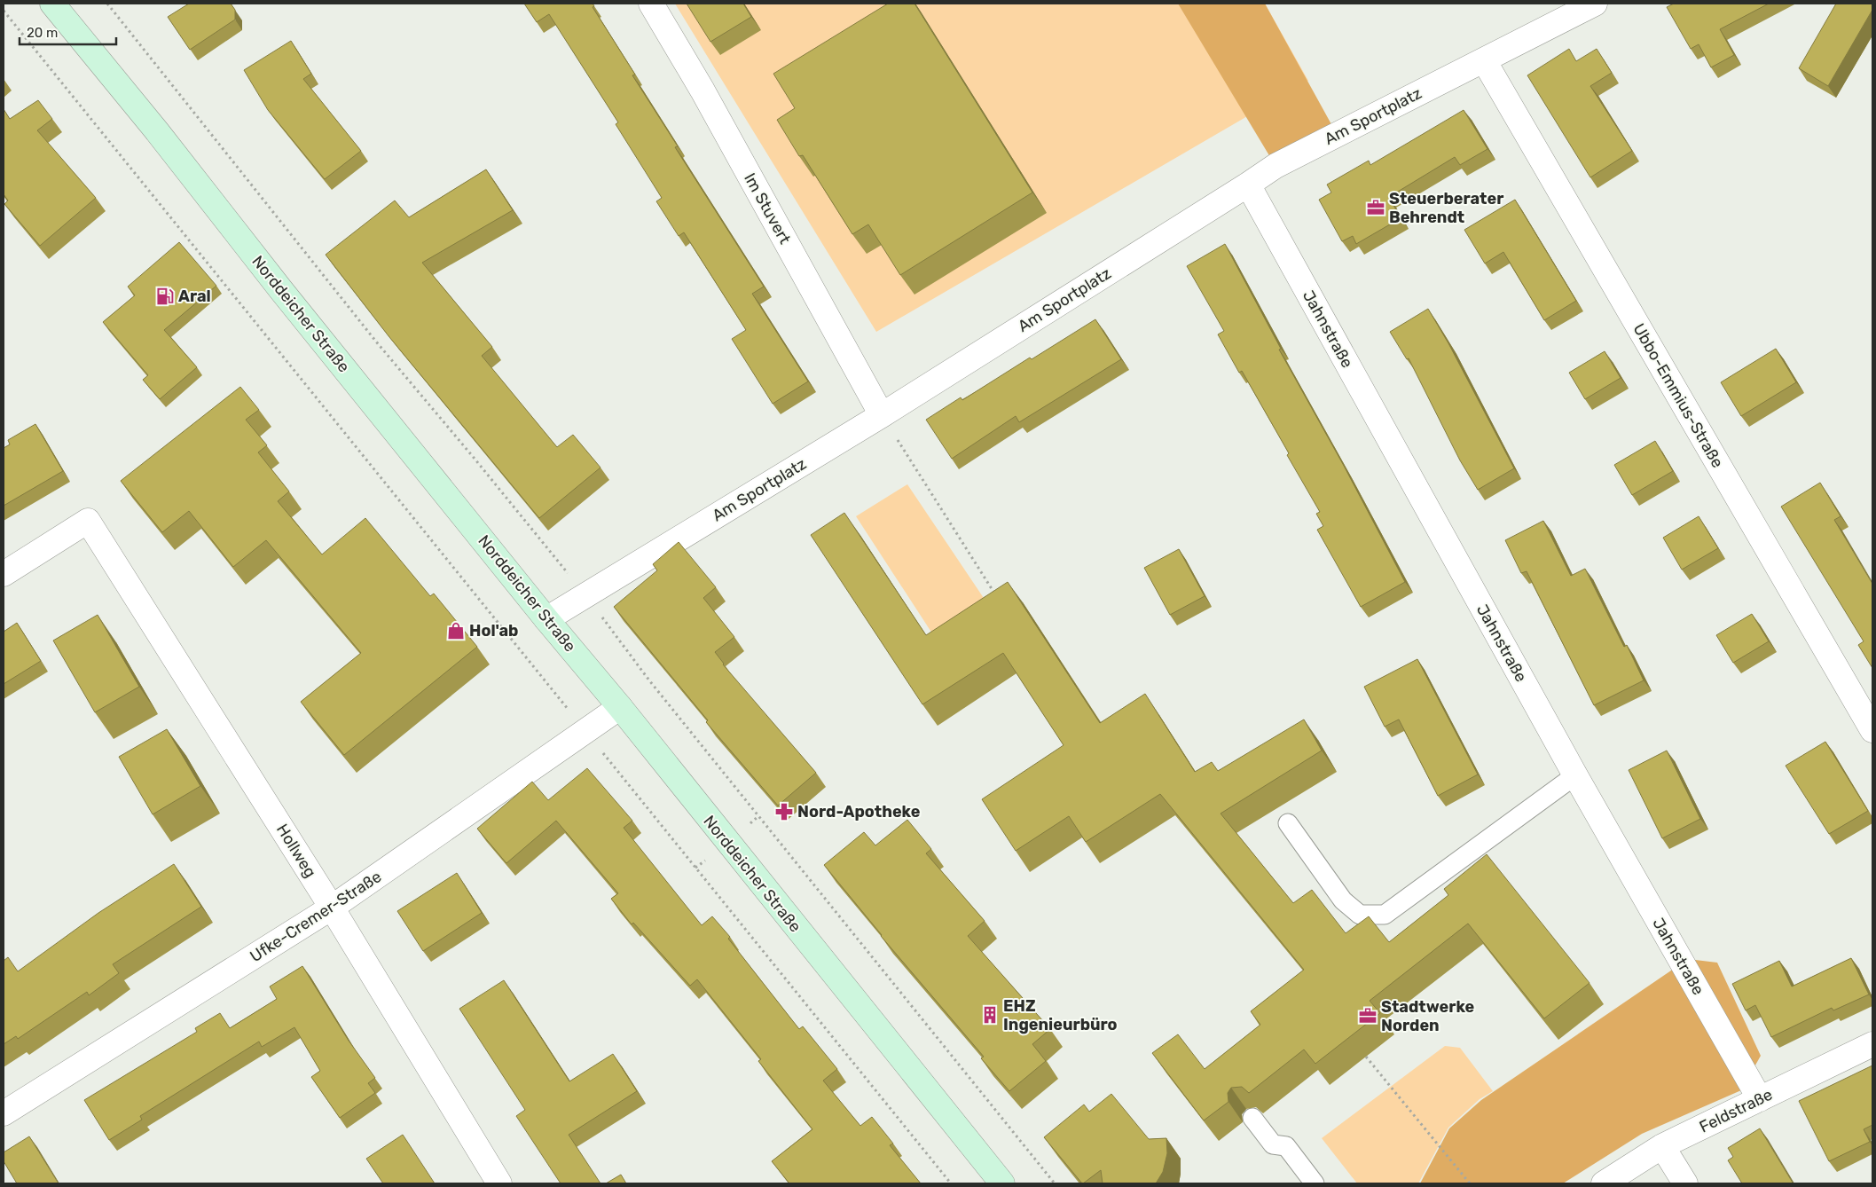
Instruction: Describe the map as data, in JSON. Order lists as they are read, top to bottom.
{
  "streets": {
    "main road": ["Norddeicher Straße"],
    "street": [
      "Am Sportplatz",
      "Im Stuvert",
      "Jahnstraße",
      "Ubbo-Emmius-Straße",
      "Hollweg",
      "Ufke-Cremer-Straße",
      "Feldstraße"
    ]
  },
  "crossings": [
    ["Am Sportplatz", "Im Stuvert"],
    ["Am Sportplatz", "Norddeicher Straße"],
    ["Am Sportplatz", "Jahnstraße"],
    ["Am Sportplatz", "Ubbo-Emmius-Straße"],
    ["Norddeicher Straße", "Ufke-Cremer-Straße"],
    ["Jahnstraße", "Feldstraße"],
    ["Hollweg", "Ufke-Cremer-Straße"]
  ],
  "places": {
    "office": ["Steuerberater Behrendt", "Stadtwerke Norden"],
    "fuel station": ["Aral"],
    "shop": ["Hol'ab"],
    "pharmacy": ["Nord-Apotheke"],
    "building": ["EHZ Ingenieurbüro"]
  },
  "scale_bar": "20 m"
}
